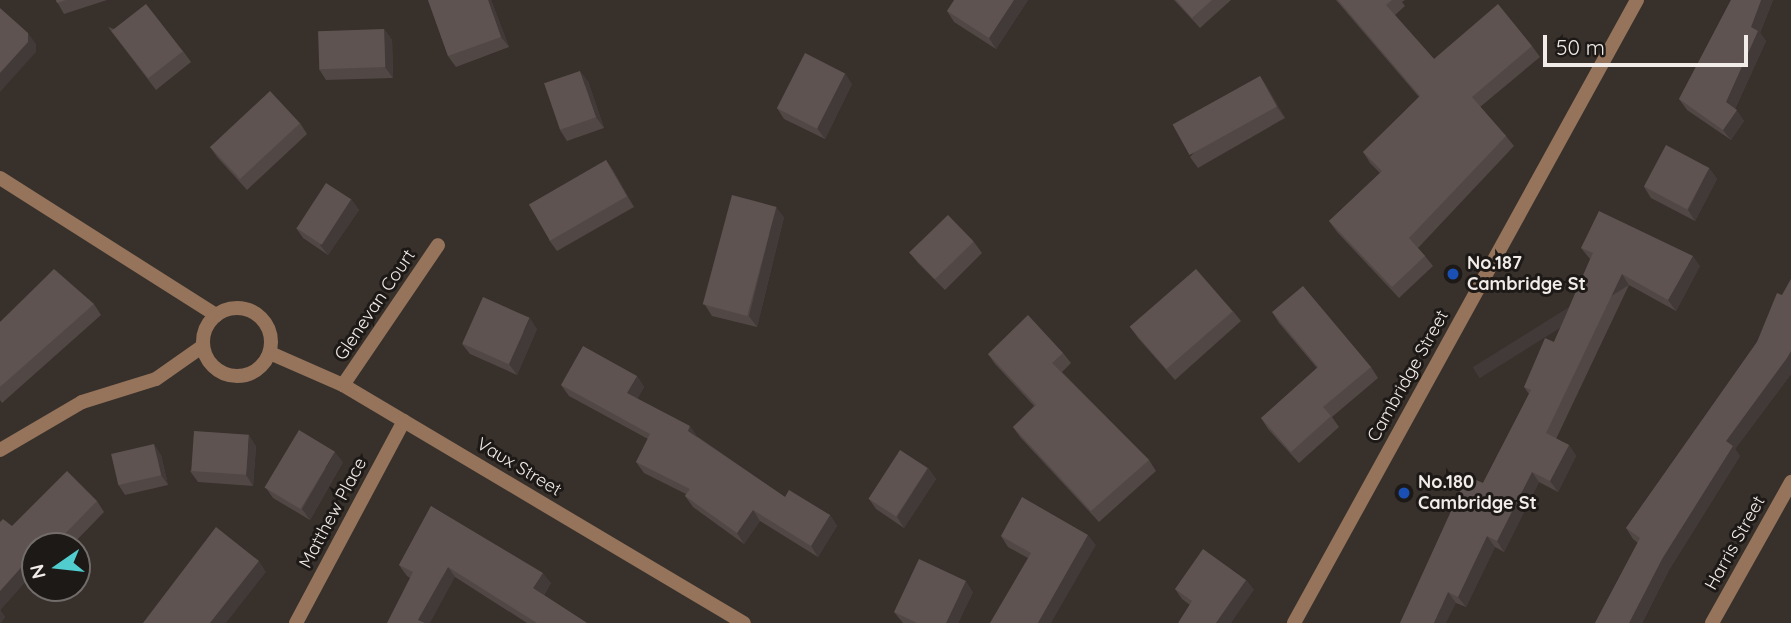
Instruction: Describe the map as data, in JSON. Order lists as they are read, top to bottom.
{
  "streets": {
    "street": [
      "Glenevan Court",
      "Cambridge Street",
      "Vaux Street",
      "Matthew Place",
      "Harris Street"
    ]
  },
  "crossings": [
    ["Glenevan Court", "Vaux Street"],
    ["Vaux Street", "Matthew Place"]
  ],
  "places": ["No.187 Cambridge St", "No.180 Cambridge St"],
  "scale_bar": "50 m",
  "north": "left"
}
